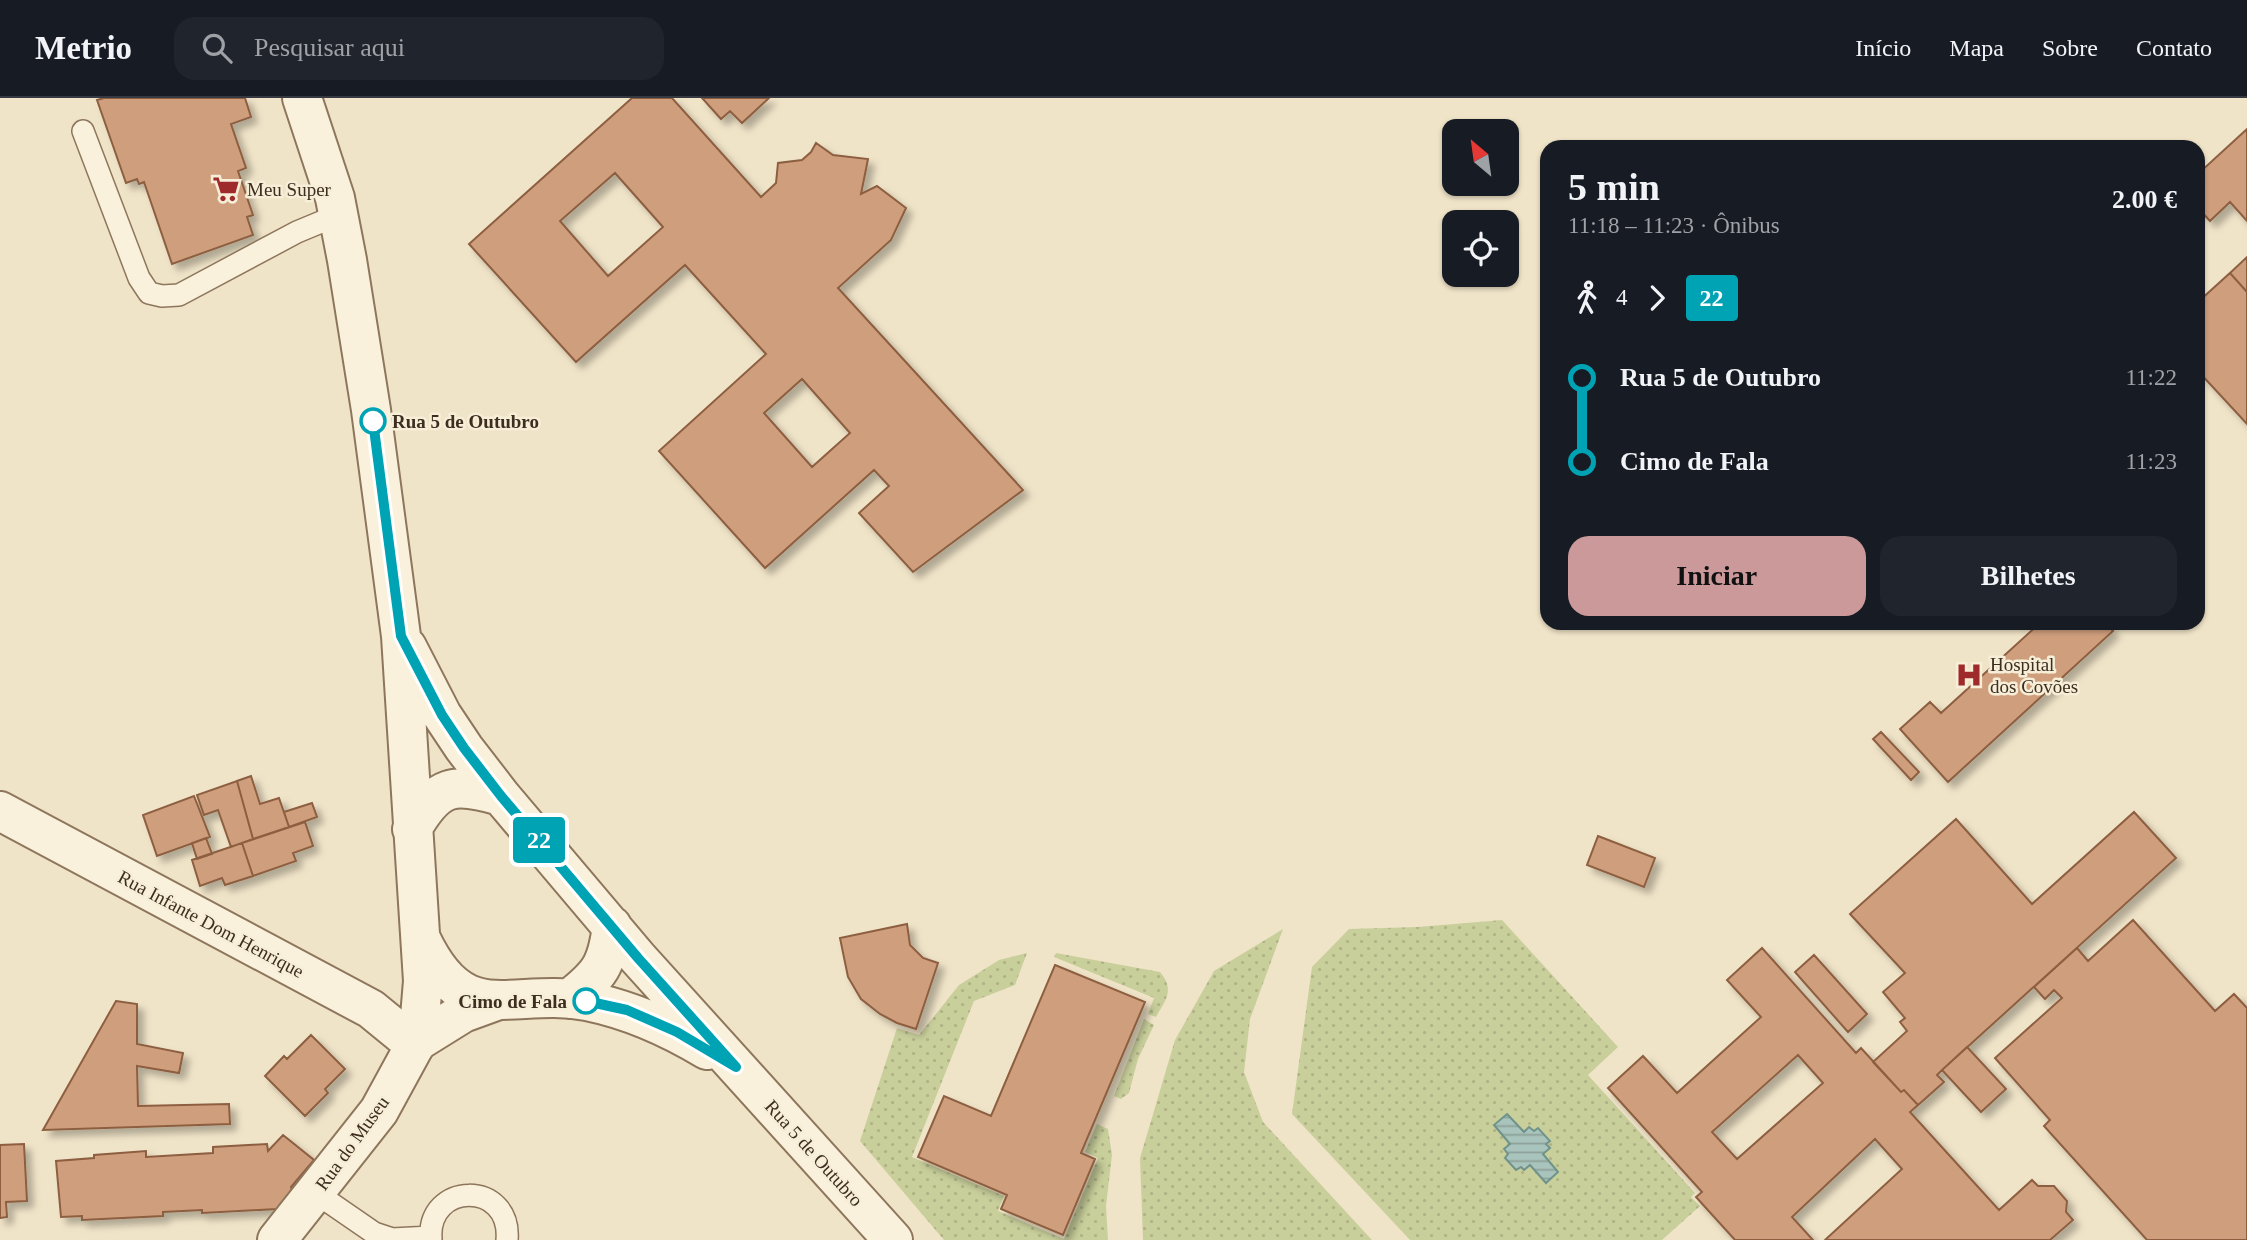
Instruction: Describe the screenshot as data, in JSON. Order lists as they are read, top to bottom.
{
  "streets": {
    "street": ["Rua Infante Dom Henrique", "Rua do Museu", "Rua 5 de Outubro"]
  },
  "crossings": [
    ["Rua Infante Dom Henrique", "Rua do Museu"]
  ],
  "places": {
    "supermarket": ["Meu Super"],
    "other": ["Rua 5 de Outubro", "Cimo de Fala"],
    "hospital": ["Hospital dos Covões"]
  },
  "lines": ["bus line 22"],
  "north": "top left",
  "page": {
    "header": "Metrio",
    "search": "Pesquisar aqui",
    "nav": [
      "Início",
      "Mapa",
      "Sobre",
      "Contato"
    ],
    "on_map": "22",
    "heading": ["5 min", "11:18 – 11:23 · Ônibus", "2.00 €"],
    "legs": ["4", "22"],
    "list": [
      {
        "name": "Rua 5 de Outubro",
        "value": "11:22"
      },
      {
        "name": "Cimo de Fala",
        "value": "11:23"
      }
    ],
    "buttons": ["Iniciar", "Bilhetes"]
  }
}
